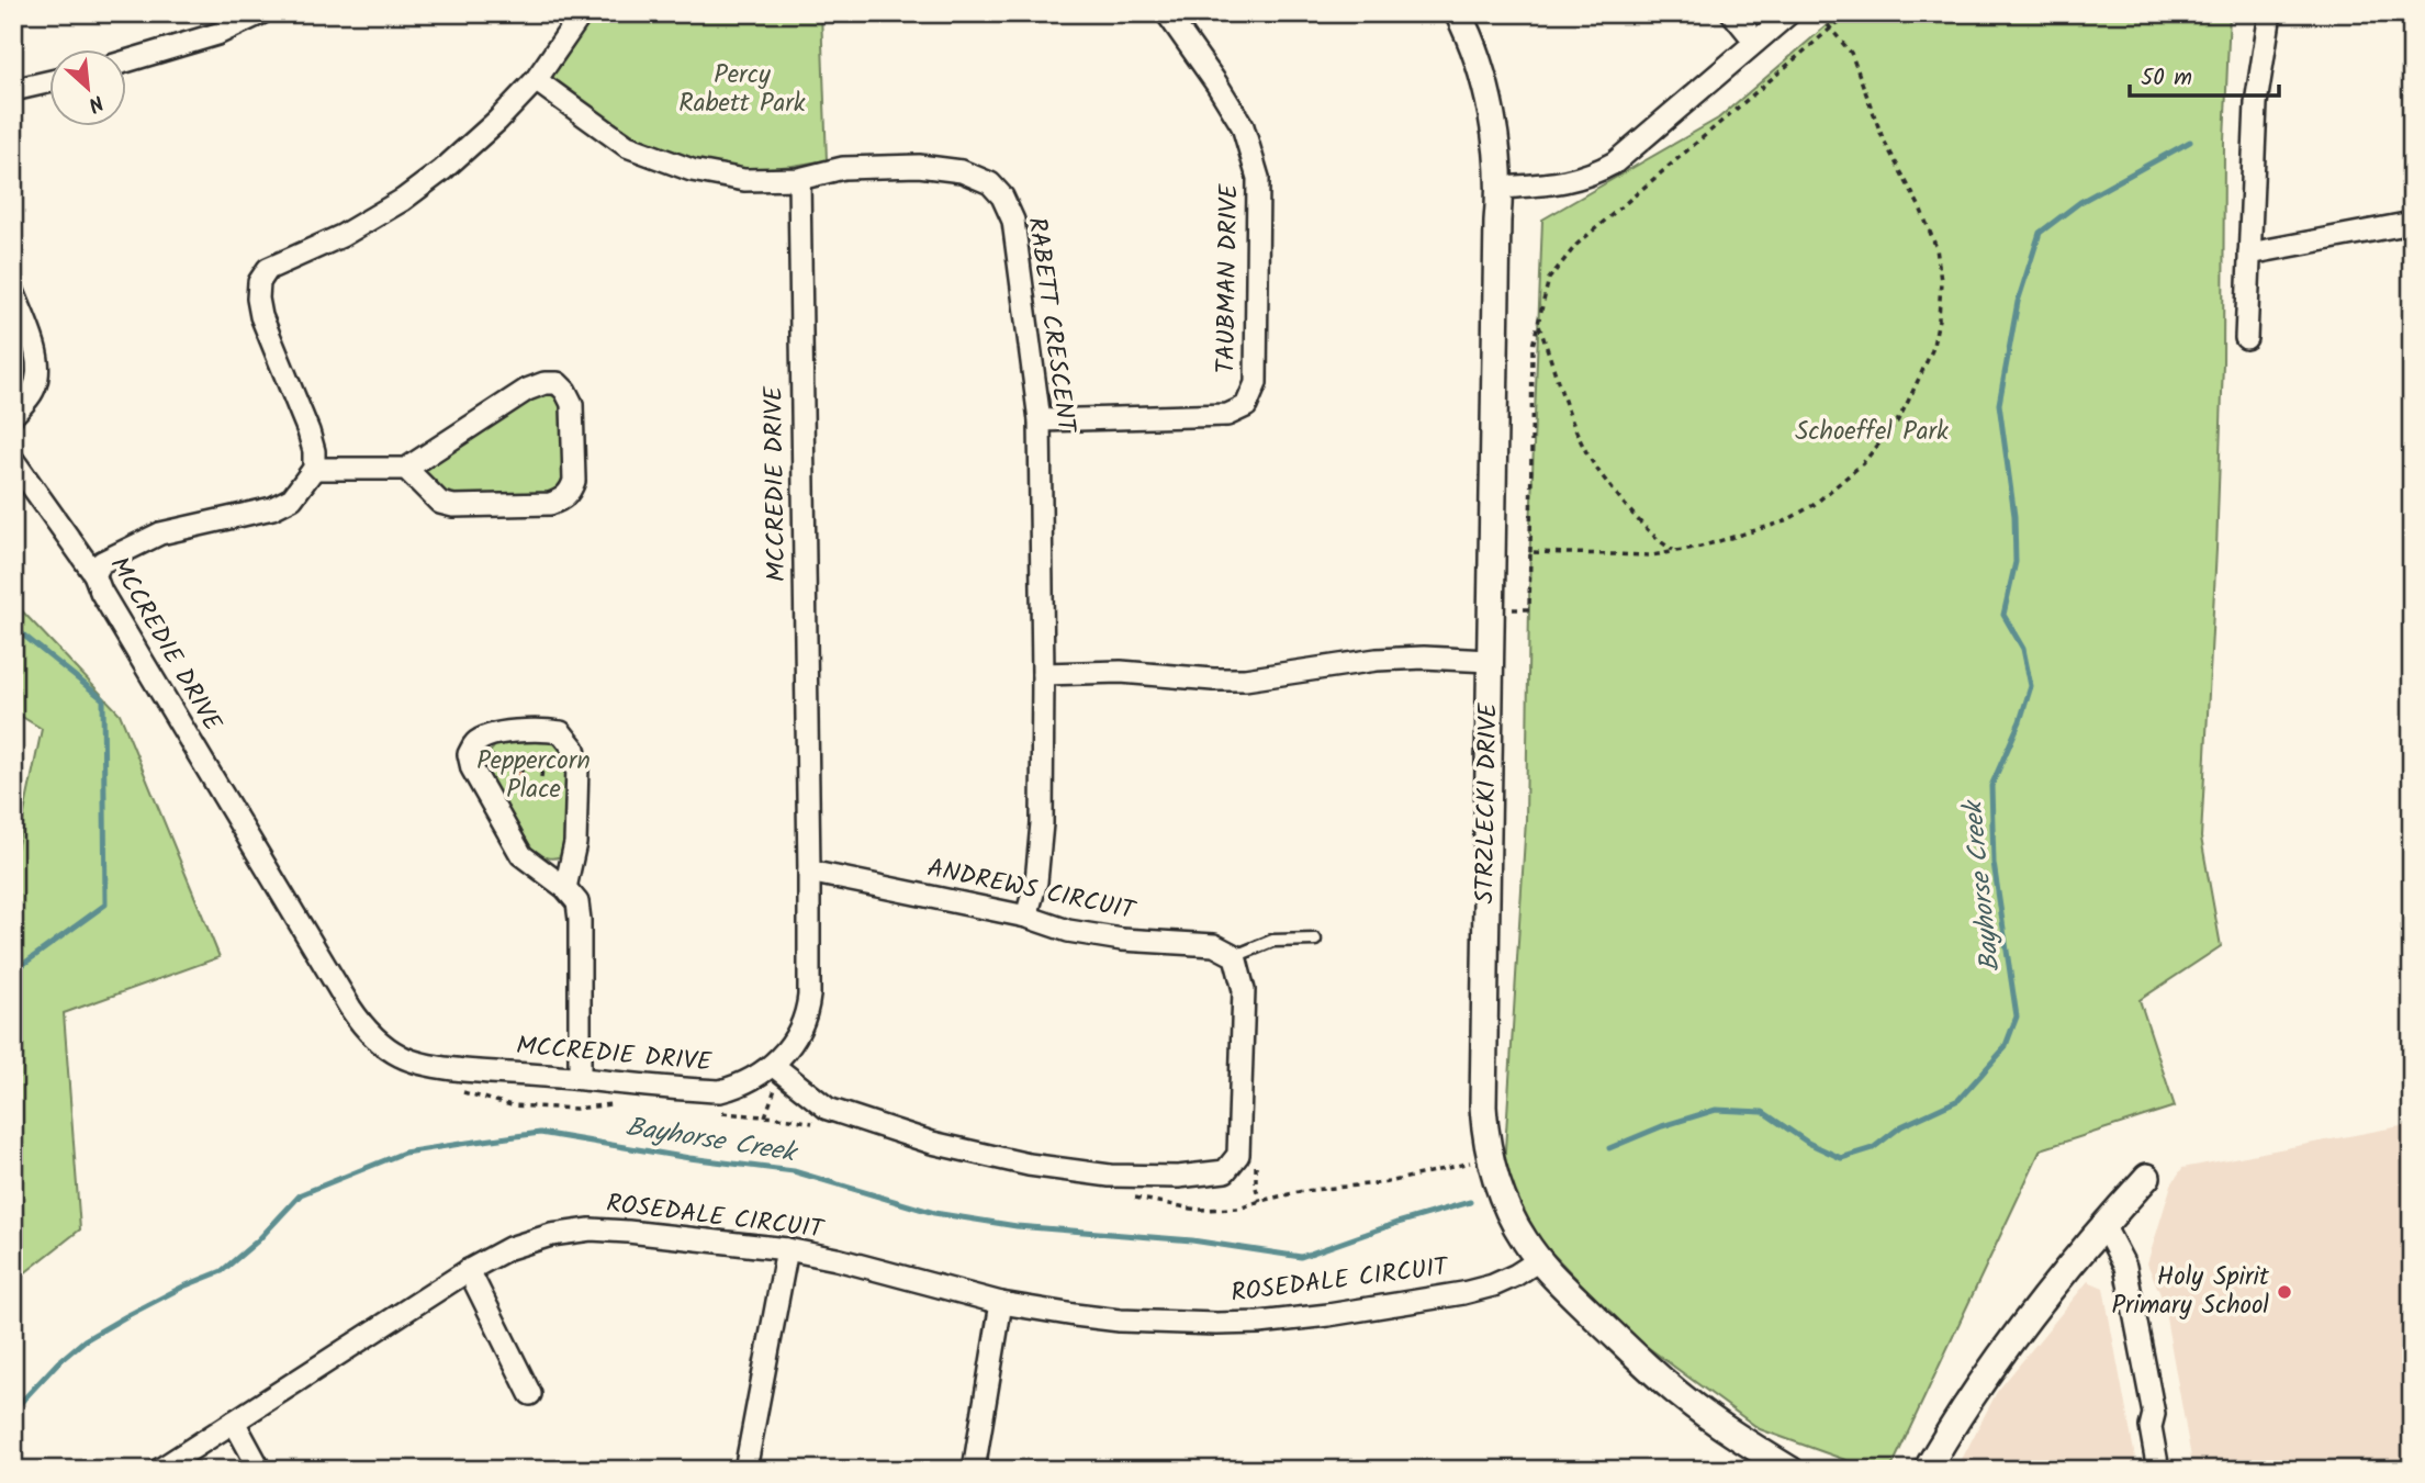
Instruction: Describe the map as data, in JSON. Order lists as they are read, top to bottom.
{
  "streets": {
    "street": [
      "TAUBMAN DRIVE",
      "RABETT CRESCENT",
      "MCCREDIE DRIVE",
      "STRZLECKI DRIVE",
      "ANDREWS CIRCUIT",
      "ROSEDALE CIRCUIT"
    ]
  },
  "crossings": [
    ["TAUBMAN DRIVE", "RABETT CRESCENT"],
    ["RABETT CRESCENT", "MCCREDIE DRIVE"],
    ["RABETT CRESCENT", "ANDREWS CIRCUIT"],
    ["MCCREDIE DRIVE", "ANDREWS CIRCUIT"],
    ["STRZLECKI DRIVE", "ROSEDALE CIRCUIT"]
  ],
  "water": ["Bayhorse Creek"],
  "parks": ["Percy Rabett Park", "Schoeffel Park", "Peppercorn Place"],
  "places": ["Holy Spirit Primary School"],
  "scale_bar": "50 m",
  "north": "bottom right"
}
